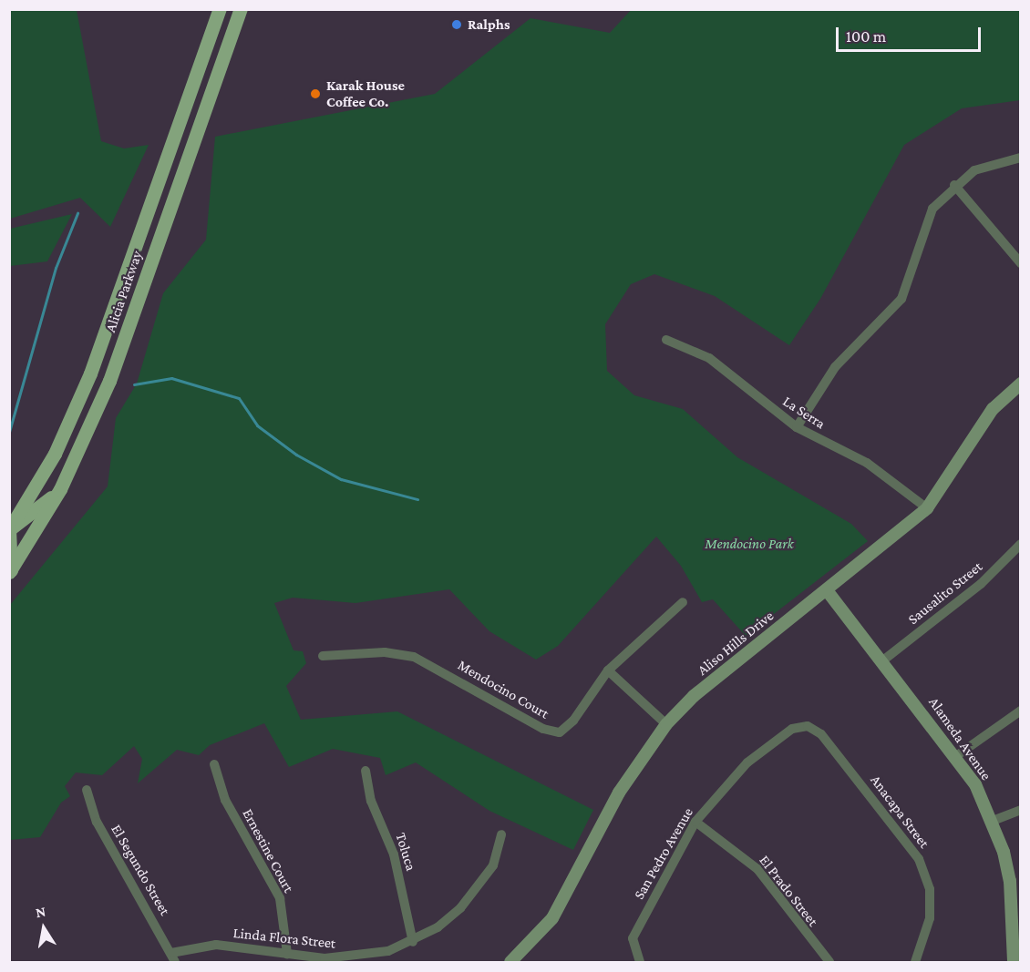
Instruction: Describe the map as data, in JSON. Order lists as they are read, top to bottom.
{
  "streets": {
    "main road": ["Alicia Parkway"],
    "street": [
      "La Serra",
      "Sausalito Street",
      "Aliso Hills Drive",
      "Mendocino Court",
      "Alameda Avenue",
      "Anacapa Street",
      "Ernestine Court",
      "Toluca",
      "San Pedro Avenue",
      "El Segundo Street",
      "El Prado Street",
      "Linda Flora Street"
    ]
  },
  "crossings": [
    ["La Serra", "Aliso Hills Drive"],
    ["Sausalito Street", "Alameda Avenue"],
    ["Aliso Hills Drive", "Alameda Avenue"],
    ["Anacapa Street", "San Pedro Avenue"],
    ["Ernestine Court", "Linda Flora Street"],
    ["Toluca", "Linda Flora Street"],
    ["San Pedro Avenue", "El Prado Street"],
    ["El Segundo Street", "Linda Flora Street"]
  ],
  "parks": ["Mendocino Park"],
  "places": ["Ralphs", "Karak House Coffee Co."],
  "scale_bar": "100 m",
  "north": "top"
}
